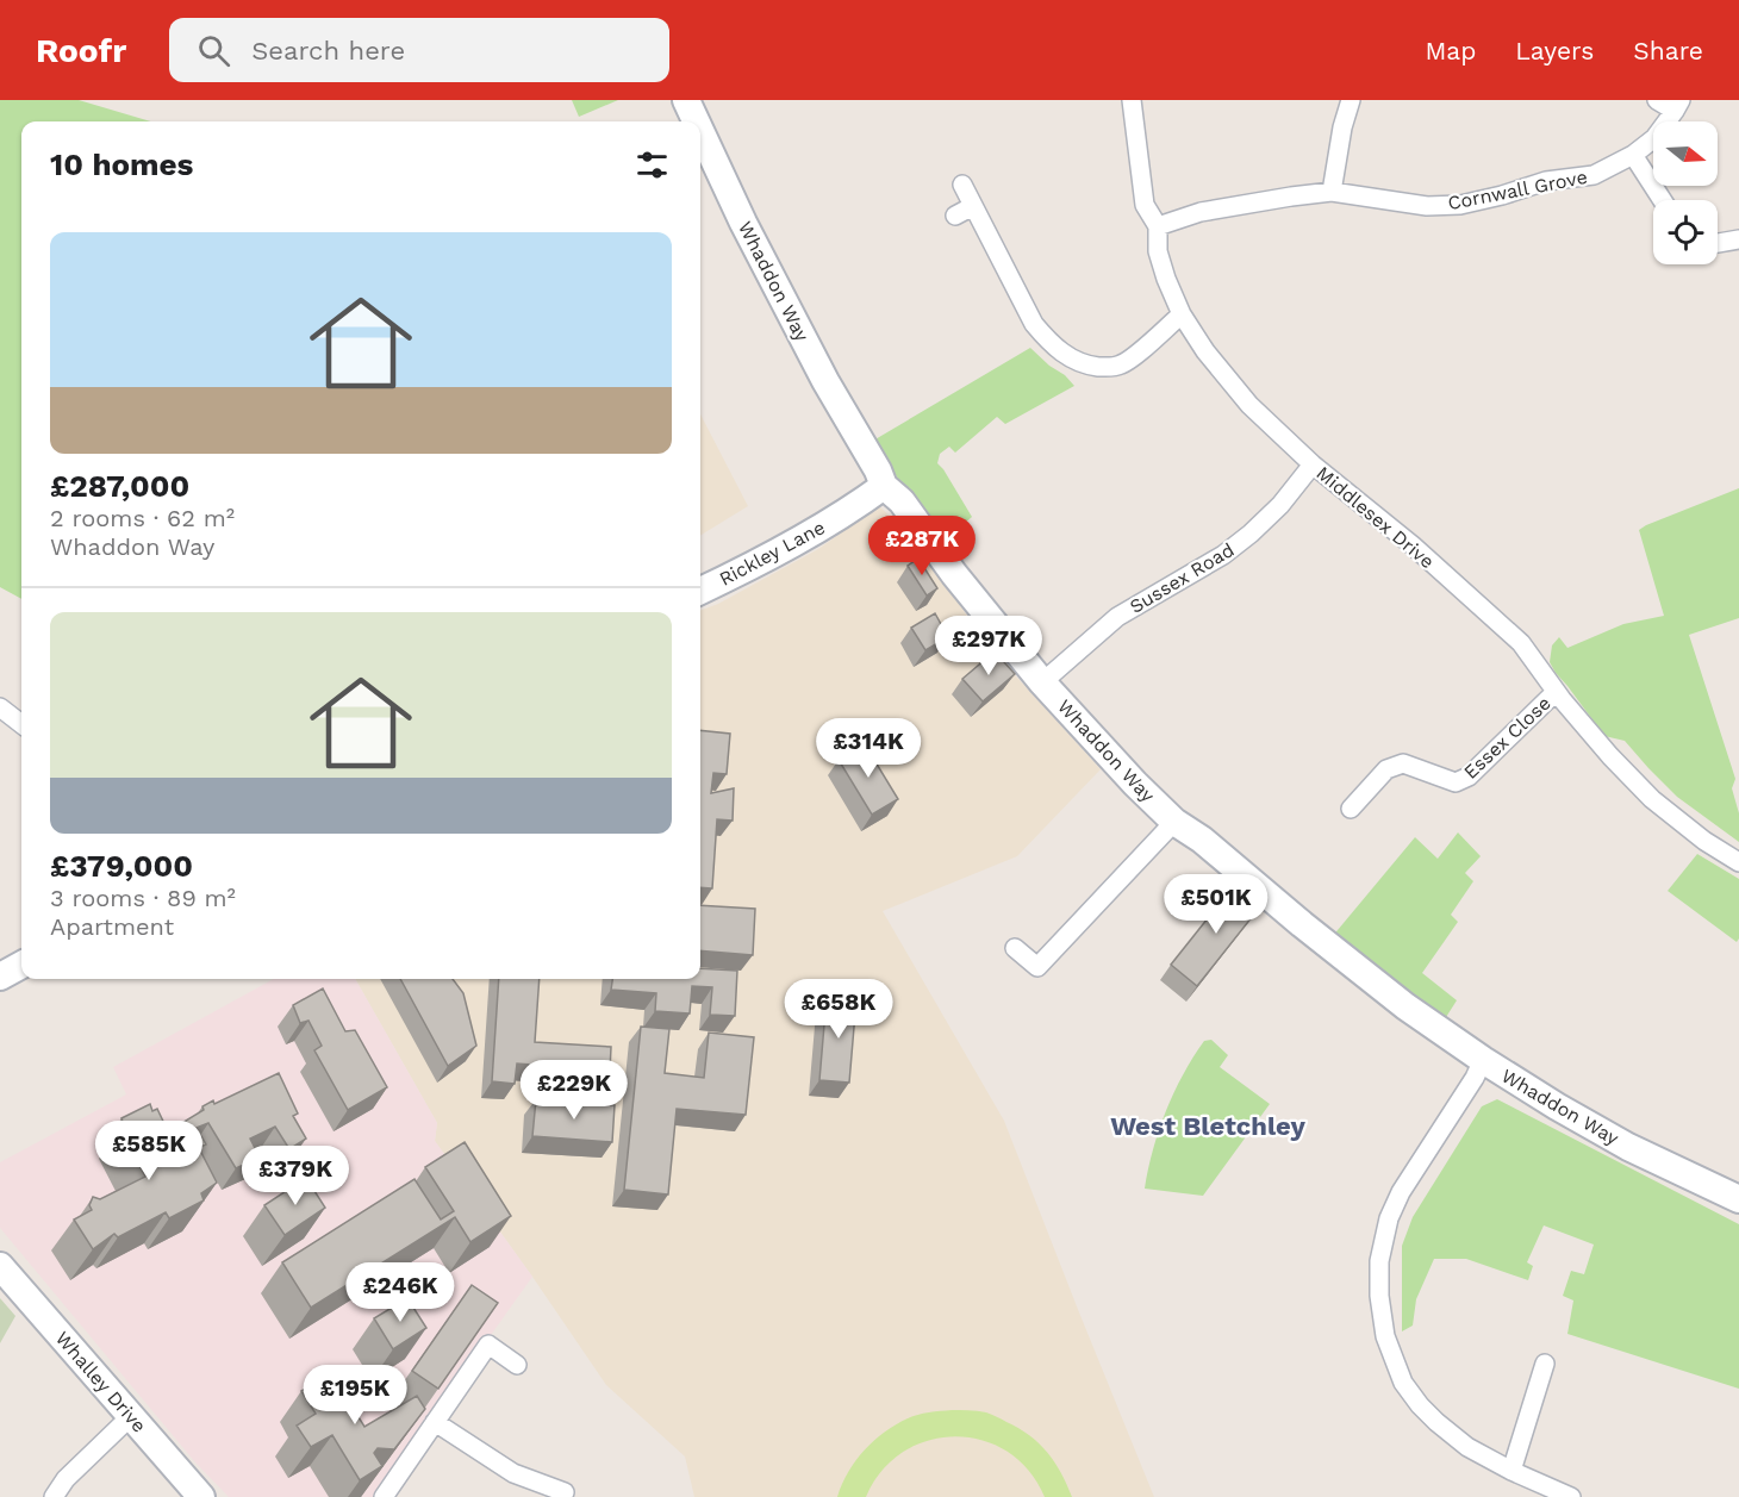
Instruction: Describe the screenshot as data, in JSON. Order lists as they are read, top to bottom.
{
  "streets": {
    "street": [
      "Cornwall Grove",
      "Whaddon Way",
      "Middlesex Drive",
      "Rickley Lane",
      "Sussex Road",
      "Essex Close",
      "Whalley Drive"
    ]
  },
  "crossings": [
    ["Cornwall Grove", "Middlesex Drive"],
    ["Whaddon Way", "Rickley Lane"],
    ["Whaddon Way", "Sussex Road"],
    ["Middlesex Drive", "Sussex Road"],
    ["Middlesex Drive", "Essex Close"]
  ],
  "districts": ["West Bletchley"],
  "north": "right",
  "page": {
    "header": "Roofr",
    "search": "Search here",
    "nav": ["Map", "Layers", "Share"],
    "heading": "10 homes",
    "list": [
      {
        "name": "£287,000",
        "note": "2 rooms · 62 m² · Whaddon Way"
      },
      {
        "name": "£379,000",
        "note": "3 rooms · 89 m² · Apartment"
      }
    ],
    "price": [
      "£287K",
      "£297K",
      "£314K",
      "£501K",
      "£658K",
      "£229K",
      "£585K",
      "£379K",
      "£246K",
      "£195K"
    ]
  }
}
